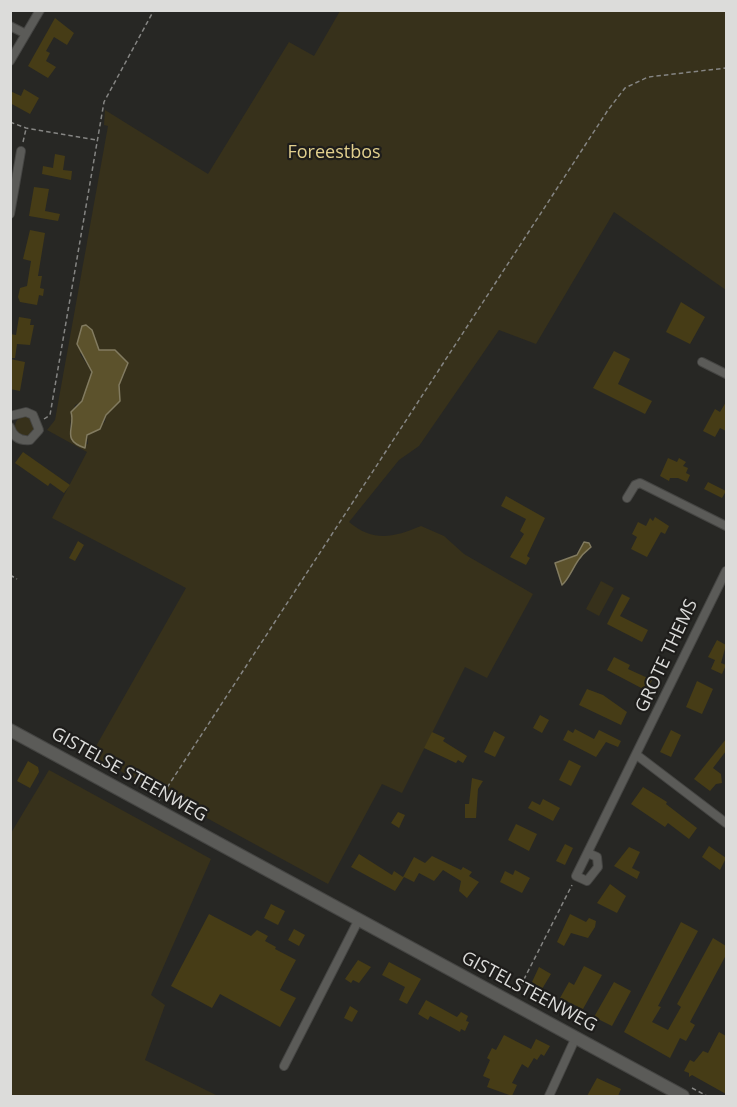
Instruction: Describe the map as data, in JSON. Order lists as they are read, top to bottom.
{
  "streets": {
    "main road": ["GISTELSE STEENWEG", "GISTELSTEENWEG"],
    "street": ["GROTE THEMS"]
  },
  "crossings": [
    ["GISTELSE STEENWEG", "GISTELSTEENWEG"]
  ],
  "parks": ["Foreestbos"]
}
